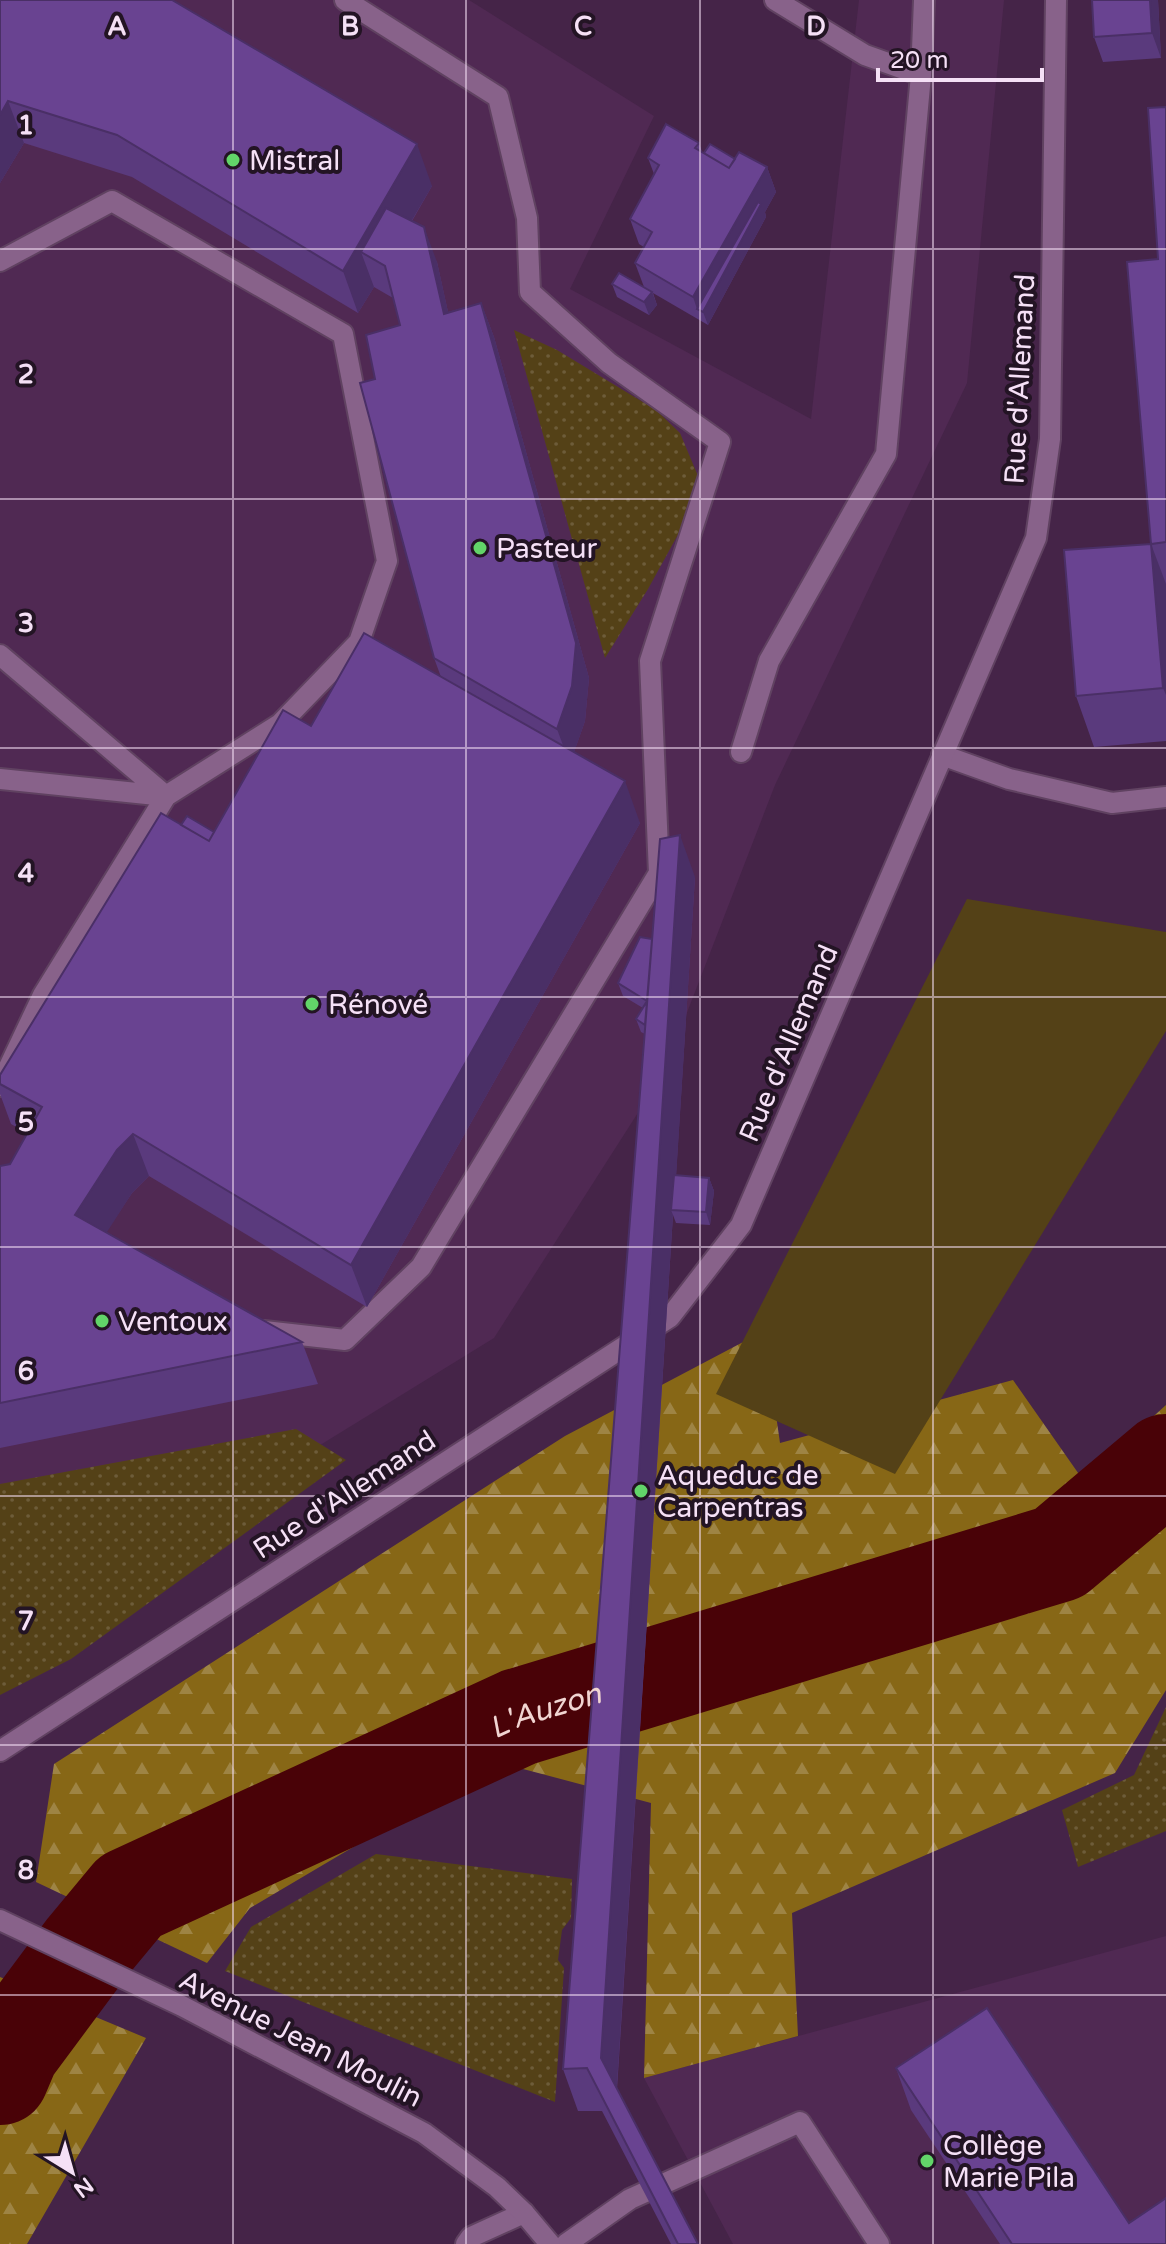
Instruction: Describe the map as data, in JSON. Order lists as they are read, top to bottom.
{
  "streets": {
    "street": ["Rue d'Allemand", "Avenue Jean Moulin"]
  },
  "water": ["L'Auzon"],
  "places": [
    "Mistral",
    "Pasteur",
    "Rénové",
    "Ventoux",
    "Aqueduc de Carpentras",
    "Collège Marie Pila"
  ],
  "scale_bar": "20 m",
  "north": "bottom right",
  "grid": {
    "columns": [
      "A",
      "B",
      "C",
      "D"
    ],
    "rows": [
      "1",
      "2",
      "3",
      "4",
      "5",
      "6",
      "7",
      "8"
    ]
  }
}
